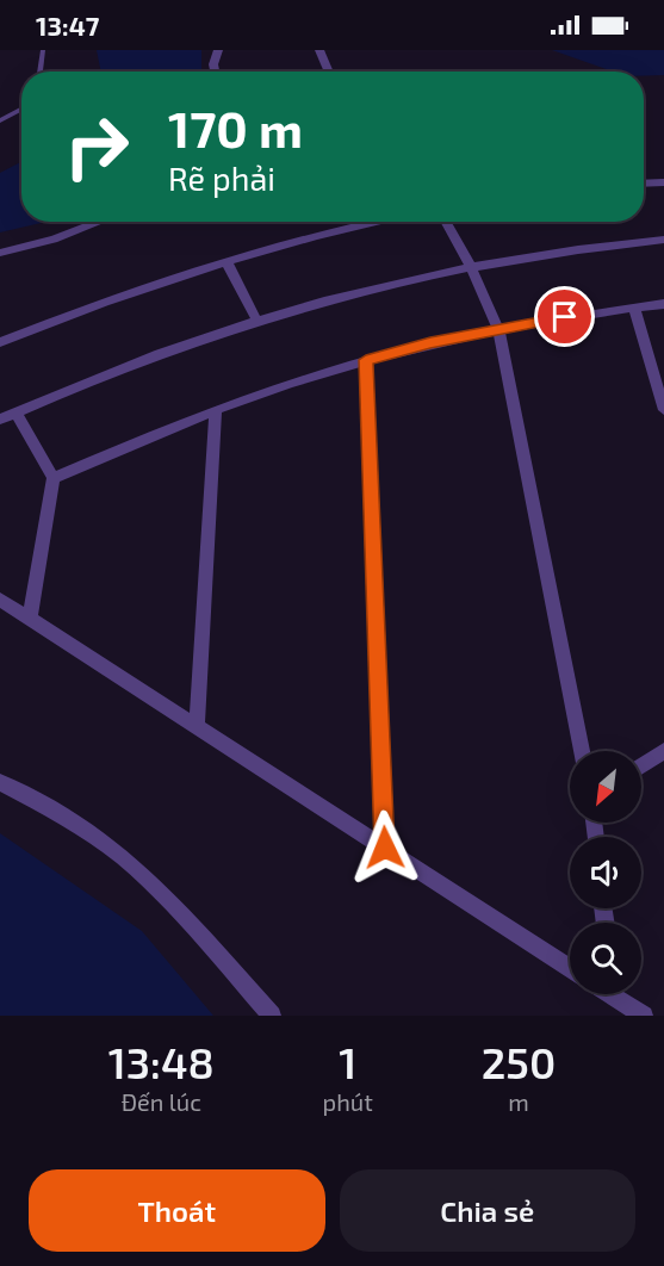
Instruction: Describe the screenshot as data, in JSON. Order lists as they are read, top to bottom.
{
  "north": "bottom left",
  "page": {
    "status": "13:47",
    "turn": ["170 m", "Rẽ phải"],
    "eta": [
      "13:48",
      "Đến lúc",
      "1",
      "phút",
      "250",
      "m"
    ],
    "buttons": ["Thoát", "Chia sẻ"]
  }
}
